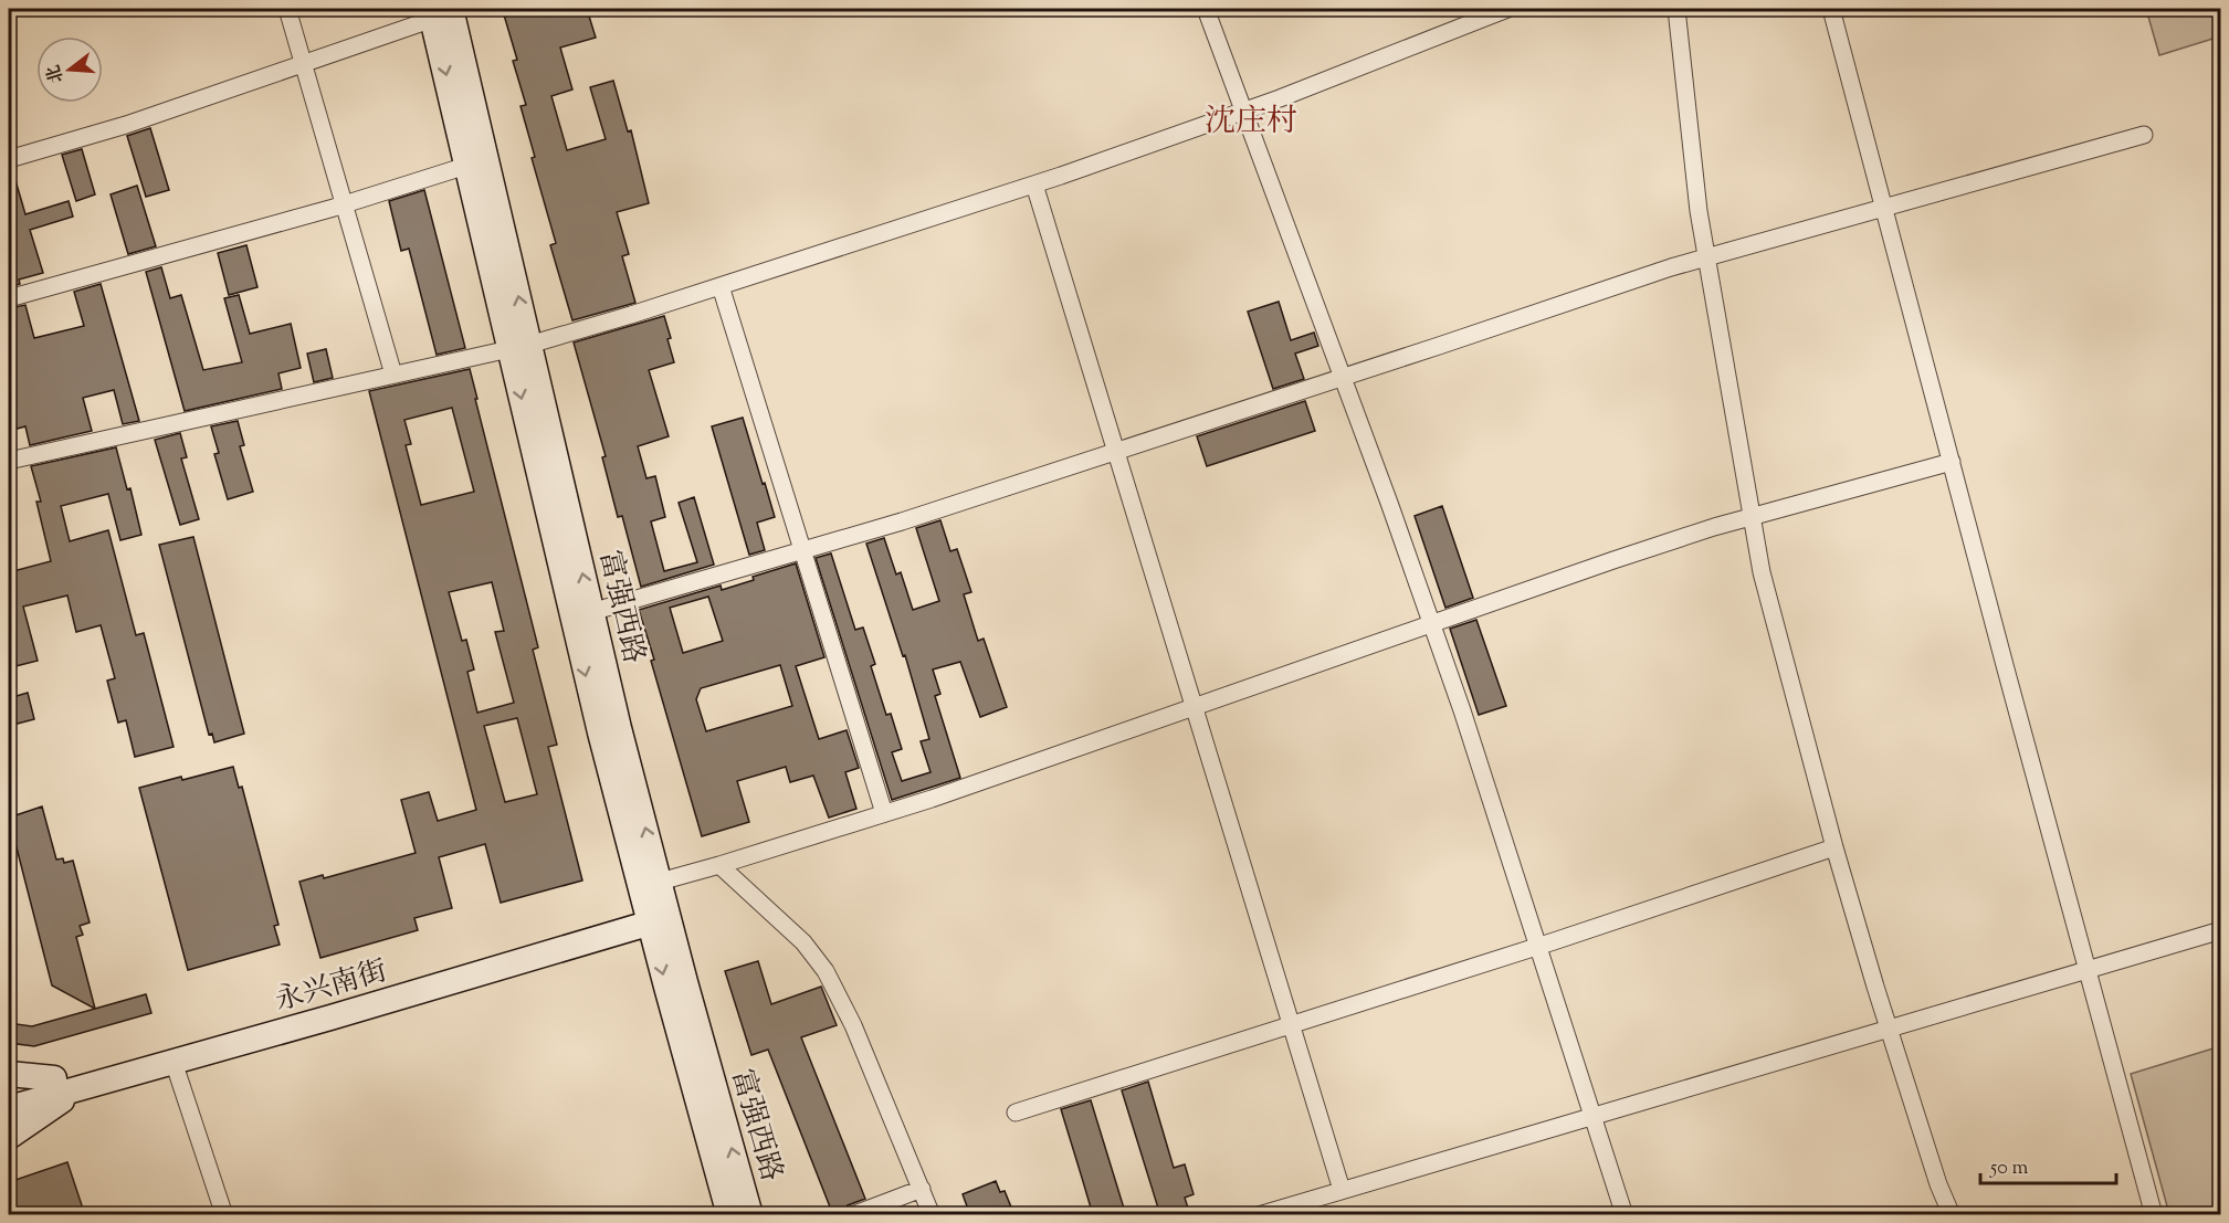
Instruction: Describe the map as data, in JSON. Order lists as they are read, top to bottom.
{
  "streets": {
    "main road": ["富强西路", "永兴南街"]
  },
  "crossings": [
    ["富强西路", "永兴南街"]
  ],
  "districts": ["沈庄村"],
  "scale_bar": "50 m",
  "north": "left"
}
